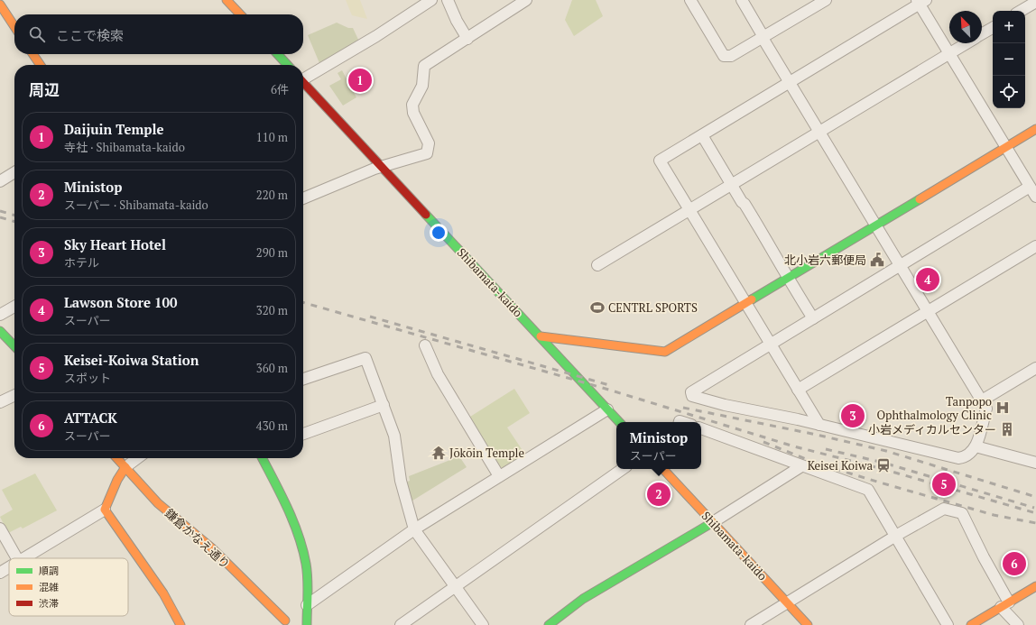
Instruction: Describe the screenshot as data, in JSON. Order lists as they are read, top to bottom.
{
  "streets": {
    "street": ["Shibamata-kaido", "鎌倉かなえ通り"]
  },
  "places": {
    "public building": ["北小岩六郵便局"],
    "sports": ["CENTRL SPORTS"],
    "hospital": ["Tanpopo Ophthalmology Clinic"],
    "building": ["小岩メディカルセンター"],
    "temple": ["Jōkōin Temple"],
    "station": ["Keisei Koiwa"]
  },
  "legend": ["順調", "混雑", "渋滞"],
  "north": "top left",
  "page": {
    "map_buttons": ["+", "−"],
    "search": "ここで検索",
    "heading": ["周辺", "6件"],
    "pins": [
      "1",
      "4",
      "3",
      "5",
      "2",
      "6"
    ],
    "list": [
      {
        "mark": "1",
        "name": "Daijuin Temple",
        "note": "寺社 · Shibamata-kaido",
        "value": "110 m"
      },
      {
        "mark": "2",
        "name": "Ministop",
        "note": "スーパー · Shibamata-kaido",
        "value": "220 m"
      },
      {
        "mark": "3",
        "name": "Sky Heart Hotel",
        "note": "ホテル",
        "value": "290 m"
      },
      {
        "mark": "4",
        "name": "Lawson Store 100",
        "note": "スーパー",
        "value": "320 m"
      },
      {
        "mark": "5",
        "name": "Keisei-Koiwa Station",
        "note": "スポット",
        "value": "360 m"
      },
      {
        "mark": "6",
        "name": "ATTACK",
        "note": "スーパー",
        "value": "430 m"
      }
    ],
    "popup": ["Ministop", "スーパー"]
  }
}
